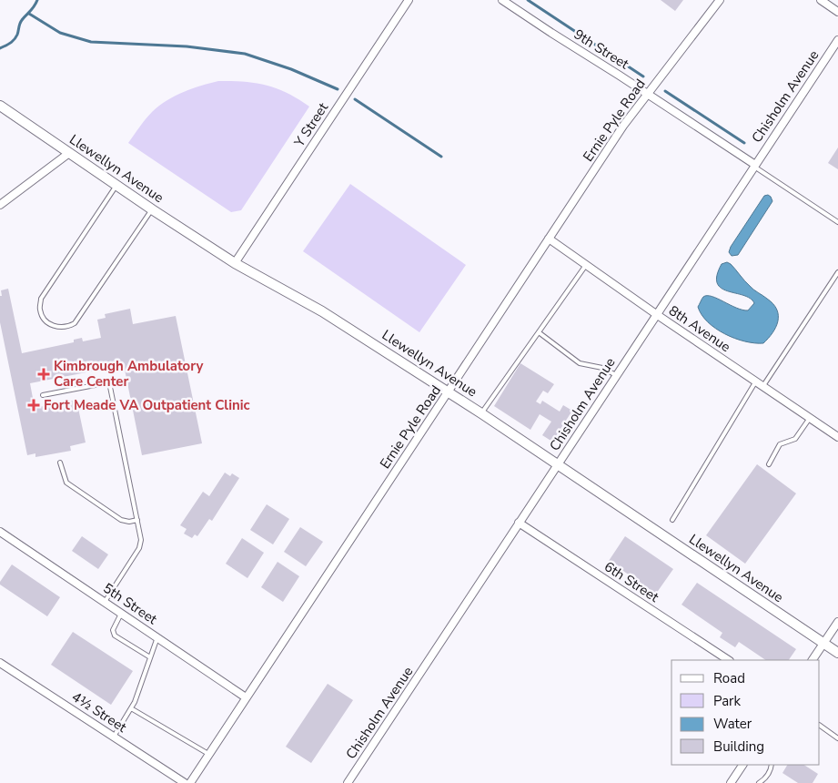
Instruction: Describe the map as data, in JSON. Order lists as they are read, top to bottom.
{
  "streets": {
    "street": [
      "9th Street",
      "Chisholm Avenue",
      "Ernie Pyle Road",
      "Y Street",
      "Llewellyn Avenue",
      "8th Avenue",
      "6th Street",
      "5th Street",
      "4½ Street"
    ]
  },
  "crossings": [
    ["9th Street", "Chisholm Avenue"],
    ["9th Street", "Ernie Pyle Road"],
    ["Chisholm Avenue", "Llewellyn Avenue"],
    ["Chisholm Avenue", "8th Avenue"],
    ["Chisholm Avenue", "6th Street"],
    ["Ernie Pyle Road", "Llewellyn Avenue"],
    ["Ernie Pyle Road", "8th Avenue"],
    ["Ernie Pyle Road", "5th Street"],
    ["Y Street", "Llewellyn Avenue"]
  ],
  "places": {
    "health": ["Kimbrough Ambulatory Care Center", "Fort Meade VA Outpatient Clinic"]
  },
  "legend": [
    "Road",
    "Park",
    "Water",
    "Building"
  ]
}
